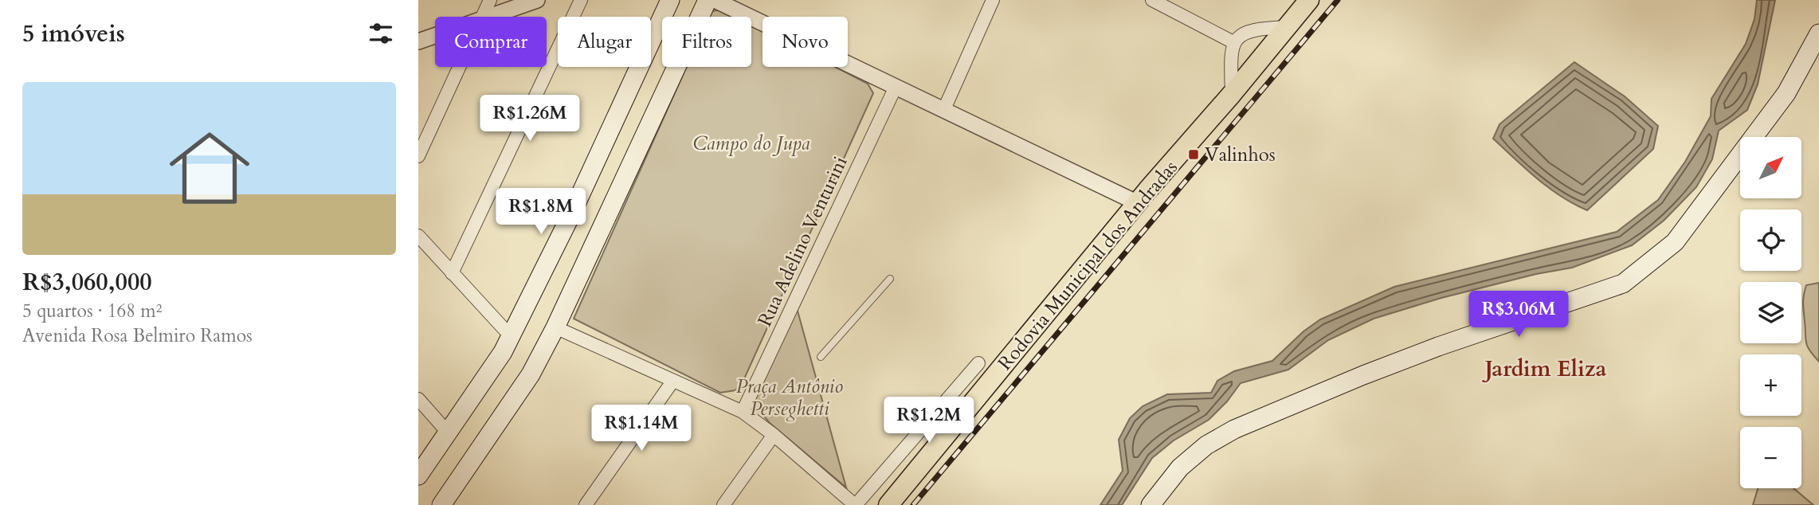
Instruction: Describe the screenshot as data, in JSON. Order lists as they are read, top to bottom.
{
  "streets": {
    "main road": ["Rodovia Municipal dos Andradas"],
    "street": ["Rua Adelino Venturini"]
  },
  "districts": ["Jardim Eliza"],
  "parks": ["Campo do Jupa", "Praça Antônio Perseghetti"],
  "places": {
    "transit": ["Valinhos"]
  },
  "north": "top right",
  "page": {
    "heading": "5 imóveis",
    "chip": [
      "Comprar",
      "Alugar",
      "Filtros",
      "Novo"
    ],
    "list": [
      {
        "name": "R$3,060,000",
        "note": "5 quartos · 168 m² · Avenida Rosa Belmiro Ramos"
      }
    ],
    "price": [
      "R$1.26M",
      "R$1.8M",
      "R$3.06M",
      "R$1.2M",
      "R$1.14M"
    ],
    "map_buttons": ["+", "−"]
  }
}
